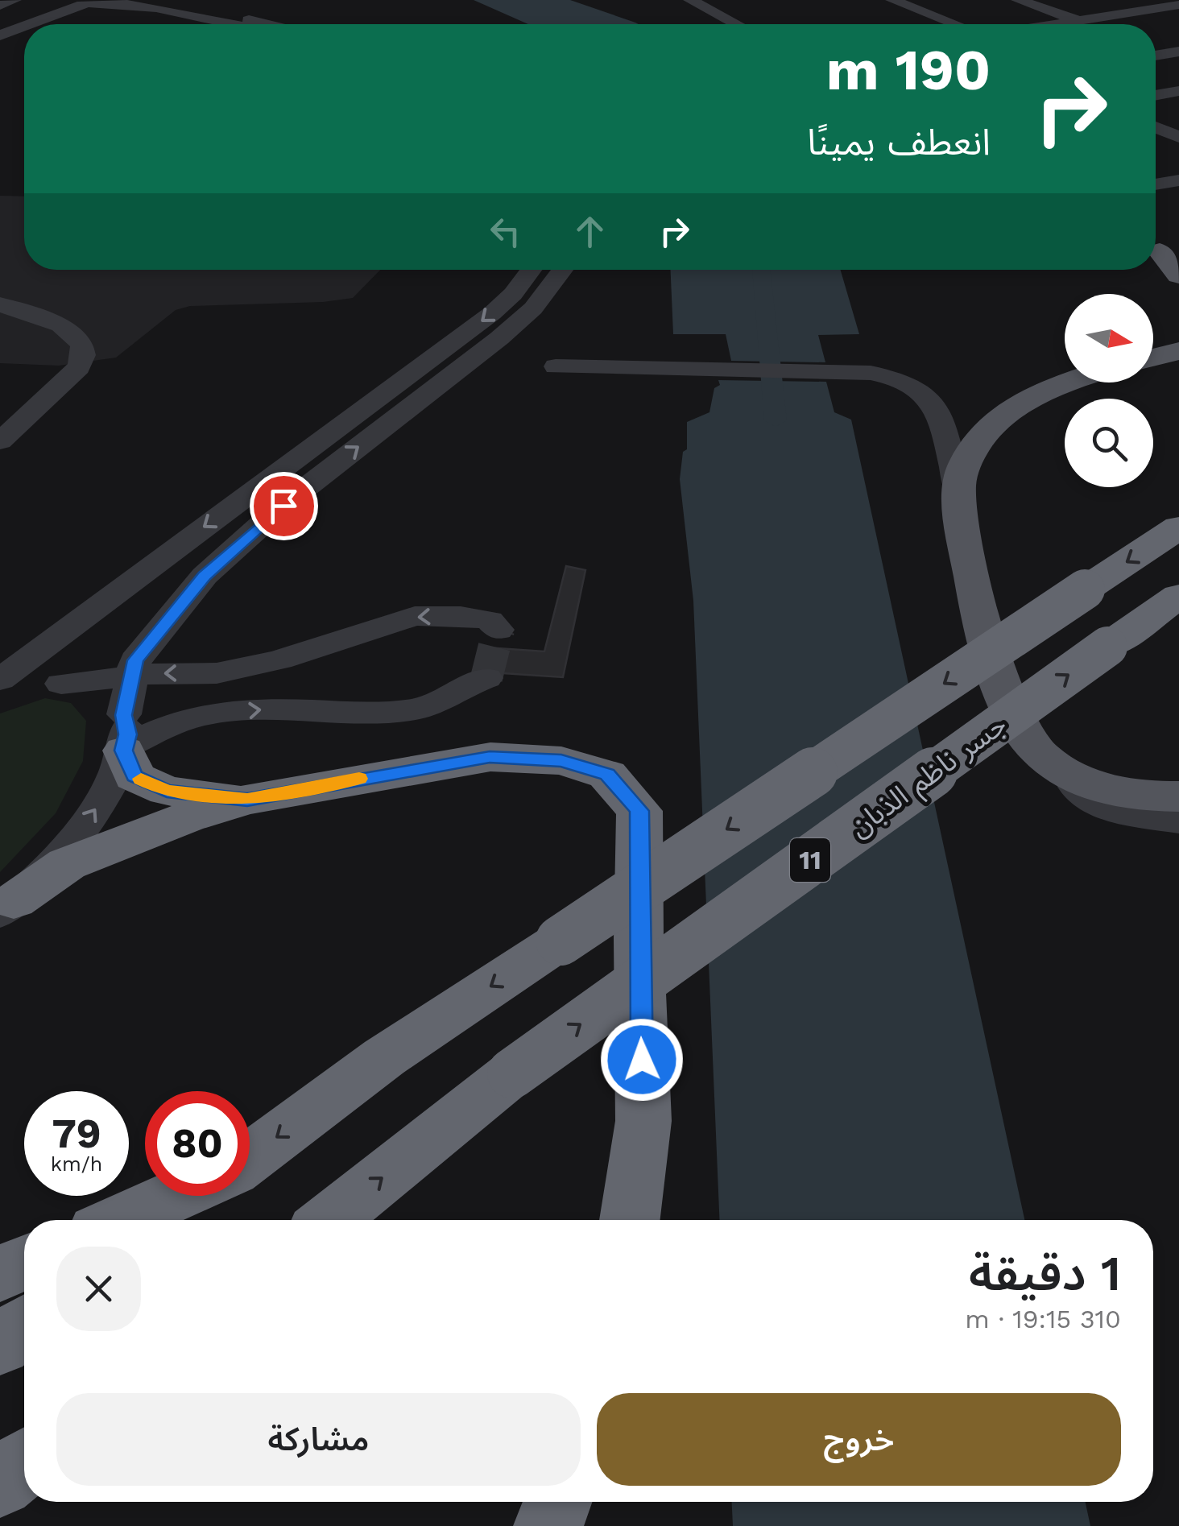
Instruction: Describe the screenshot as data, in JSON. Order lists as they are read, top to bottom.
{
  "streets": {
    "highway": ["جسر ناظم الذبان", "11"]
  },
  "north": "right",
  "page": {
    "turn": ["190 m", "انعطف يمينًا"],
    "speed": "79 km/h",
    "limit": "80",
    "heading": ["1 دقيقة", "310 m · 19:15"],
    "buttons": ["خروج", "مشاركة"]
  }
}
